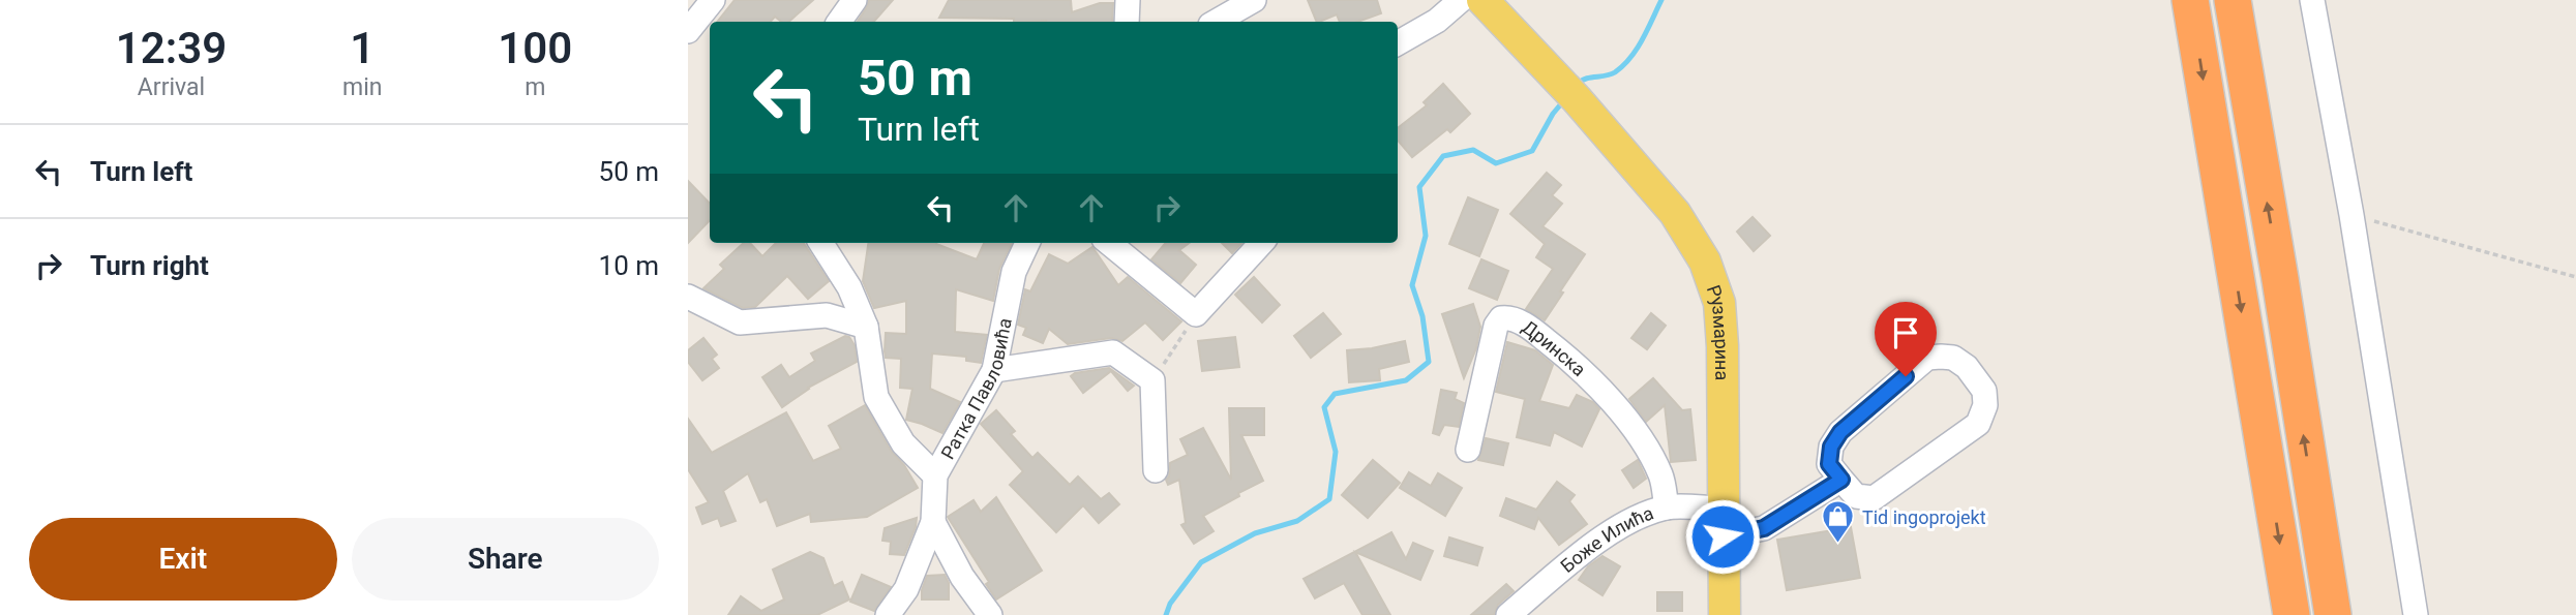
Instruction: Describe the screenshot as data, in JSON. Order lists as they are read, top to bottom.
{
  "streets": {
    "main road": ["Рузмарина"],
    "street": ["Дринска", "Ратка Павловића", "Боже Илића"]
  },
  "crossings": [
    ["Рузмарина", "Боже Илића"],
    ["Дринска", "Боже Илића"]
  ],
  "places": {
    "shop": ["Tid ingoprojekt"]
  },
  "page": {
    "eta": [
      "12:39",
      "Arrival",
      "1",
      "min",
      "100",
      "m"
    ],
    "turn": ["50 m", "Turn left"],
    "list": [
      {
        "name": "Turn left",
        "value": "50 m"
      },
      {
        "name": "Turn right",
        "value": "10 m"
      }
    ],
    "buttons": ["Exit", "Share"]
  }
}
